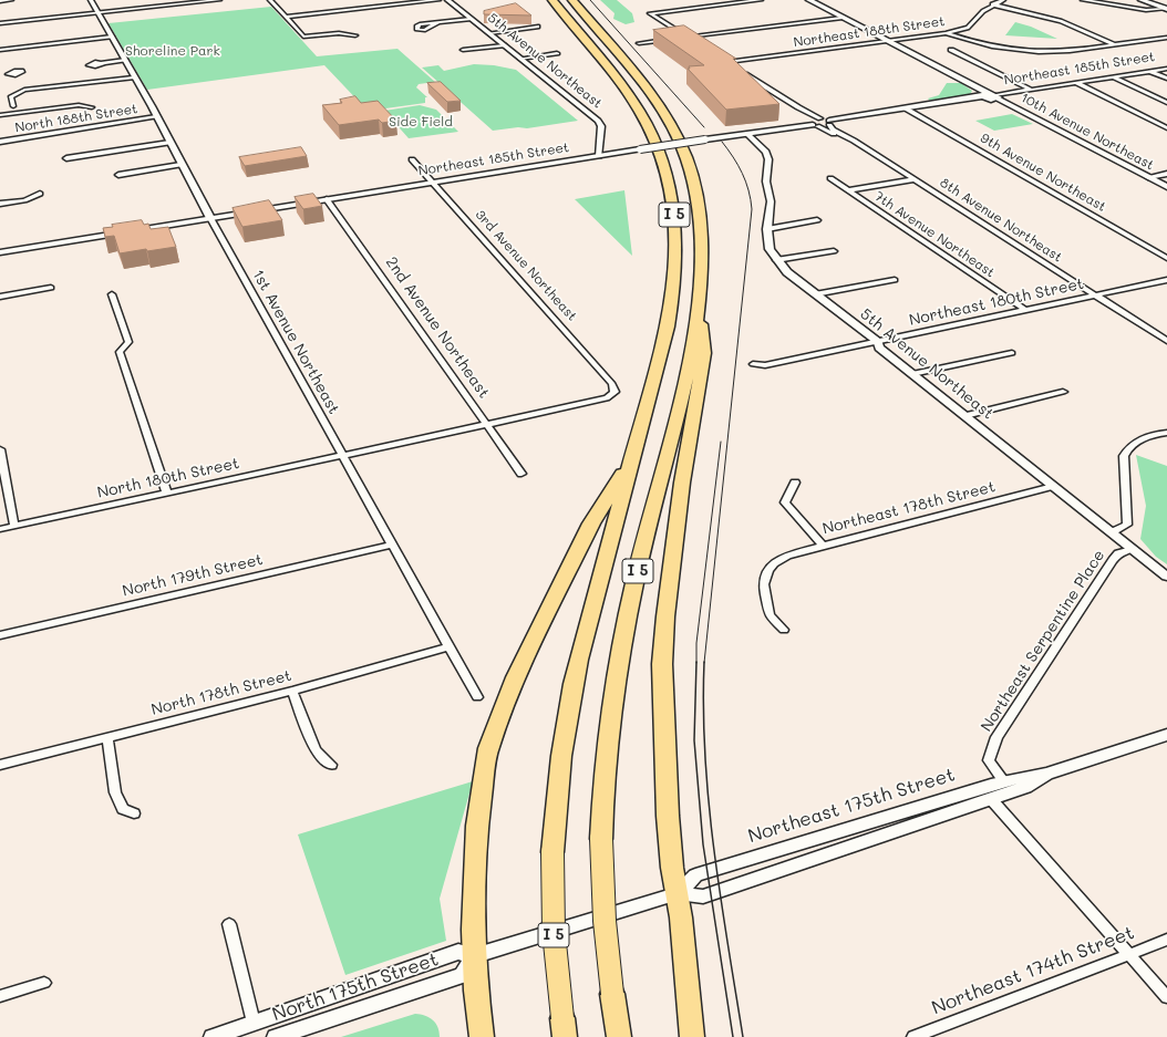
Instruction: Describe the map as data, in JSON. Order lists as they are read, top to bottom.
{
  "streets": {
    "highway": ["I 5"],
    "main road": ["Northeast 185th Street", "Northeast 175th Street", "North 175th Street"],
    "street": [
      "Northeast 188th Street",
      "5th Avenue Northeast",
      "North 188th Street",
      "10th Avenue Northeast",
      "9th Avenue Northeast",
      "8th Avenue Northeast",
      "7th Avenue Northeast",
      "3rd Avenue Northeast",
      "Northeast 180th Street",
      "2nd Avenue Northeast",
      "1st Avenue Northeast",
      "North 180th Street",
      "Northeast 178th Street",
      "North 179th Street",
      "Northeast Serpentine Place",
      "North 178th Street",
      "Northeast 174th Street"
    ]
  },
  "crossings": [
    ["5th Avenue Northeast", "Northeast 185th Street"],
    ["5th Avenue Northeast", "Northeast 180th Street"],
    ["5th Avenue Northeast", "Northeast 178th Street"],
    ["5th Avenue Northeast", "Northeast Serpentine Place"],
    ["Northeast 185th Street", "10th Avenue Northeast"],
    ["Northeast 185th Street", "8th Avenue Northeast"],
    ["Northeast 185th Street", "3rd Avenue Northeast"],
    ["Northeast 185th Street", "2nd Avenue Northeast"],
    ["Northeast 185th Street", "1st Avenue Northeast"],
    ["North 188th Street", "1st Avenue Northeast"],
    ["8th Avenue Northeast", "Northeast 180th Street"],
    ["7th Avenue Northeast", "Northeast 180th Street"],
    ["3rd Avenue Northeast", "2nd Avenue Northeast"],
    ["1st Avenue Northeast", "North 180th Street"],
    ["1st Avenue Northeast", "North 179th Street"],
    ["1st Avenue Northeast", "North 178th Street"],
    ["Northeast Serpentine Place", "Northeast 175th Street"],
    ["Northeast 175th Street", "North 175th Street"]
  ],
  "parks": ["Shoreline Park", "Side Field"]
}
